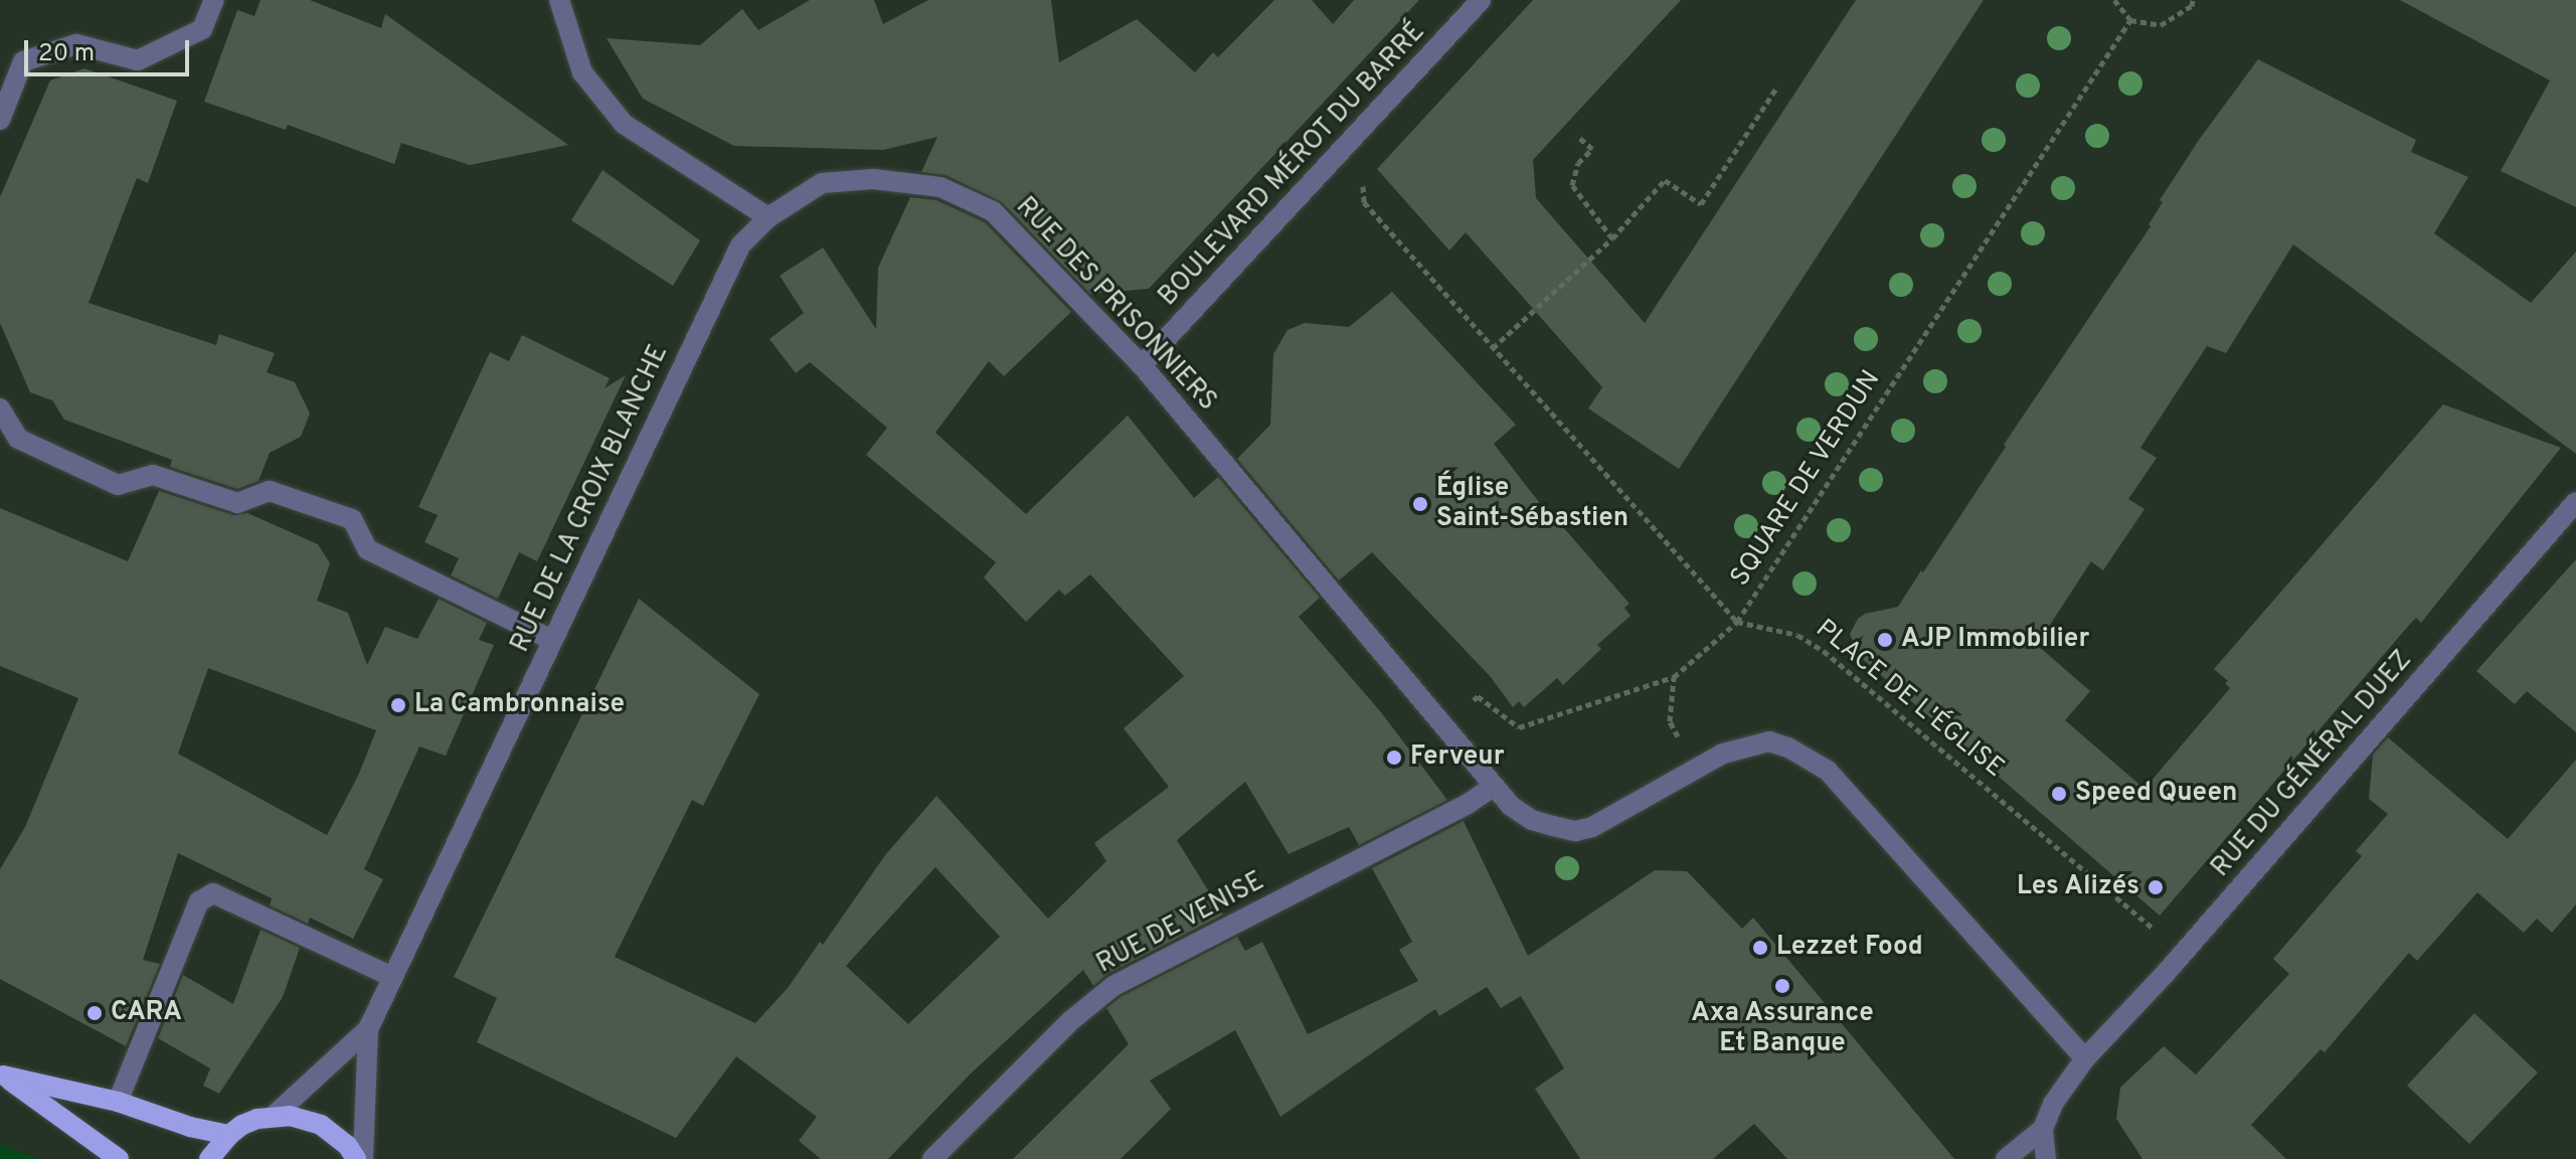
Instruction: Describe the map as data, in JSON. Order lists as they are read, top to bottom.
{
  "streets": {
    "street": [
      "BOULEVARD MÉROT DU BARRÉ",
      "RUE DES PRISONNIERS",
      "RUE DE LA CROIX BLANCHE",
      "RUE DU GÉNÉRAL DUEZ",
      "RUE DE VENISE"
    ],
    "path": ["SQUARE DE VERDUN", "PLACE DE L'ÉGLISE"]
  },
  "crossings": [
    ["BOULEVARD MÉROT DU BARRÉ", "RUE DES PRISONNIERS"],
    ["RUE DES PRISONNIERS", "RUE DE LA CROIX BLANCHE"],
    ["RUE DES PRISONNIERS", "RUE DU GÉNÉRAL DUEZ"],
    ["RUE DES PRISONNIERS", "RUE DE VENISE"],
    ["SQUARE DE VERDUN", "PLACE DE L'ÉGLISE"],
    ["PLACE DE L'ÉGLISE", "RUE DU GÉNÉRAL DUEZ"]
  ],
  "places": [
    "Église Saint-Sébastien",
    "AJP Immobilier",
    "La Cambronnaise",
    "Ferveur",
    "Speed Queen",
    "Les Alizés",
    "Lezzet Food",
    "Axa Assurance Et Banque",
    "CARA"
  ],
  "scale_bar": "20 m"
}
